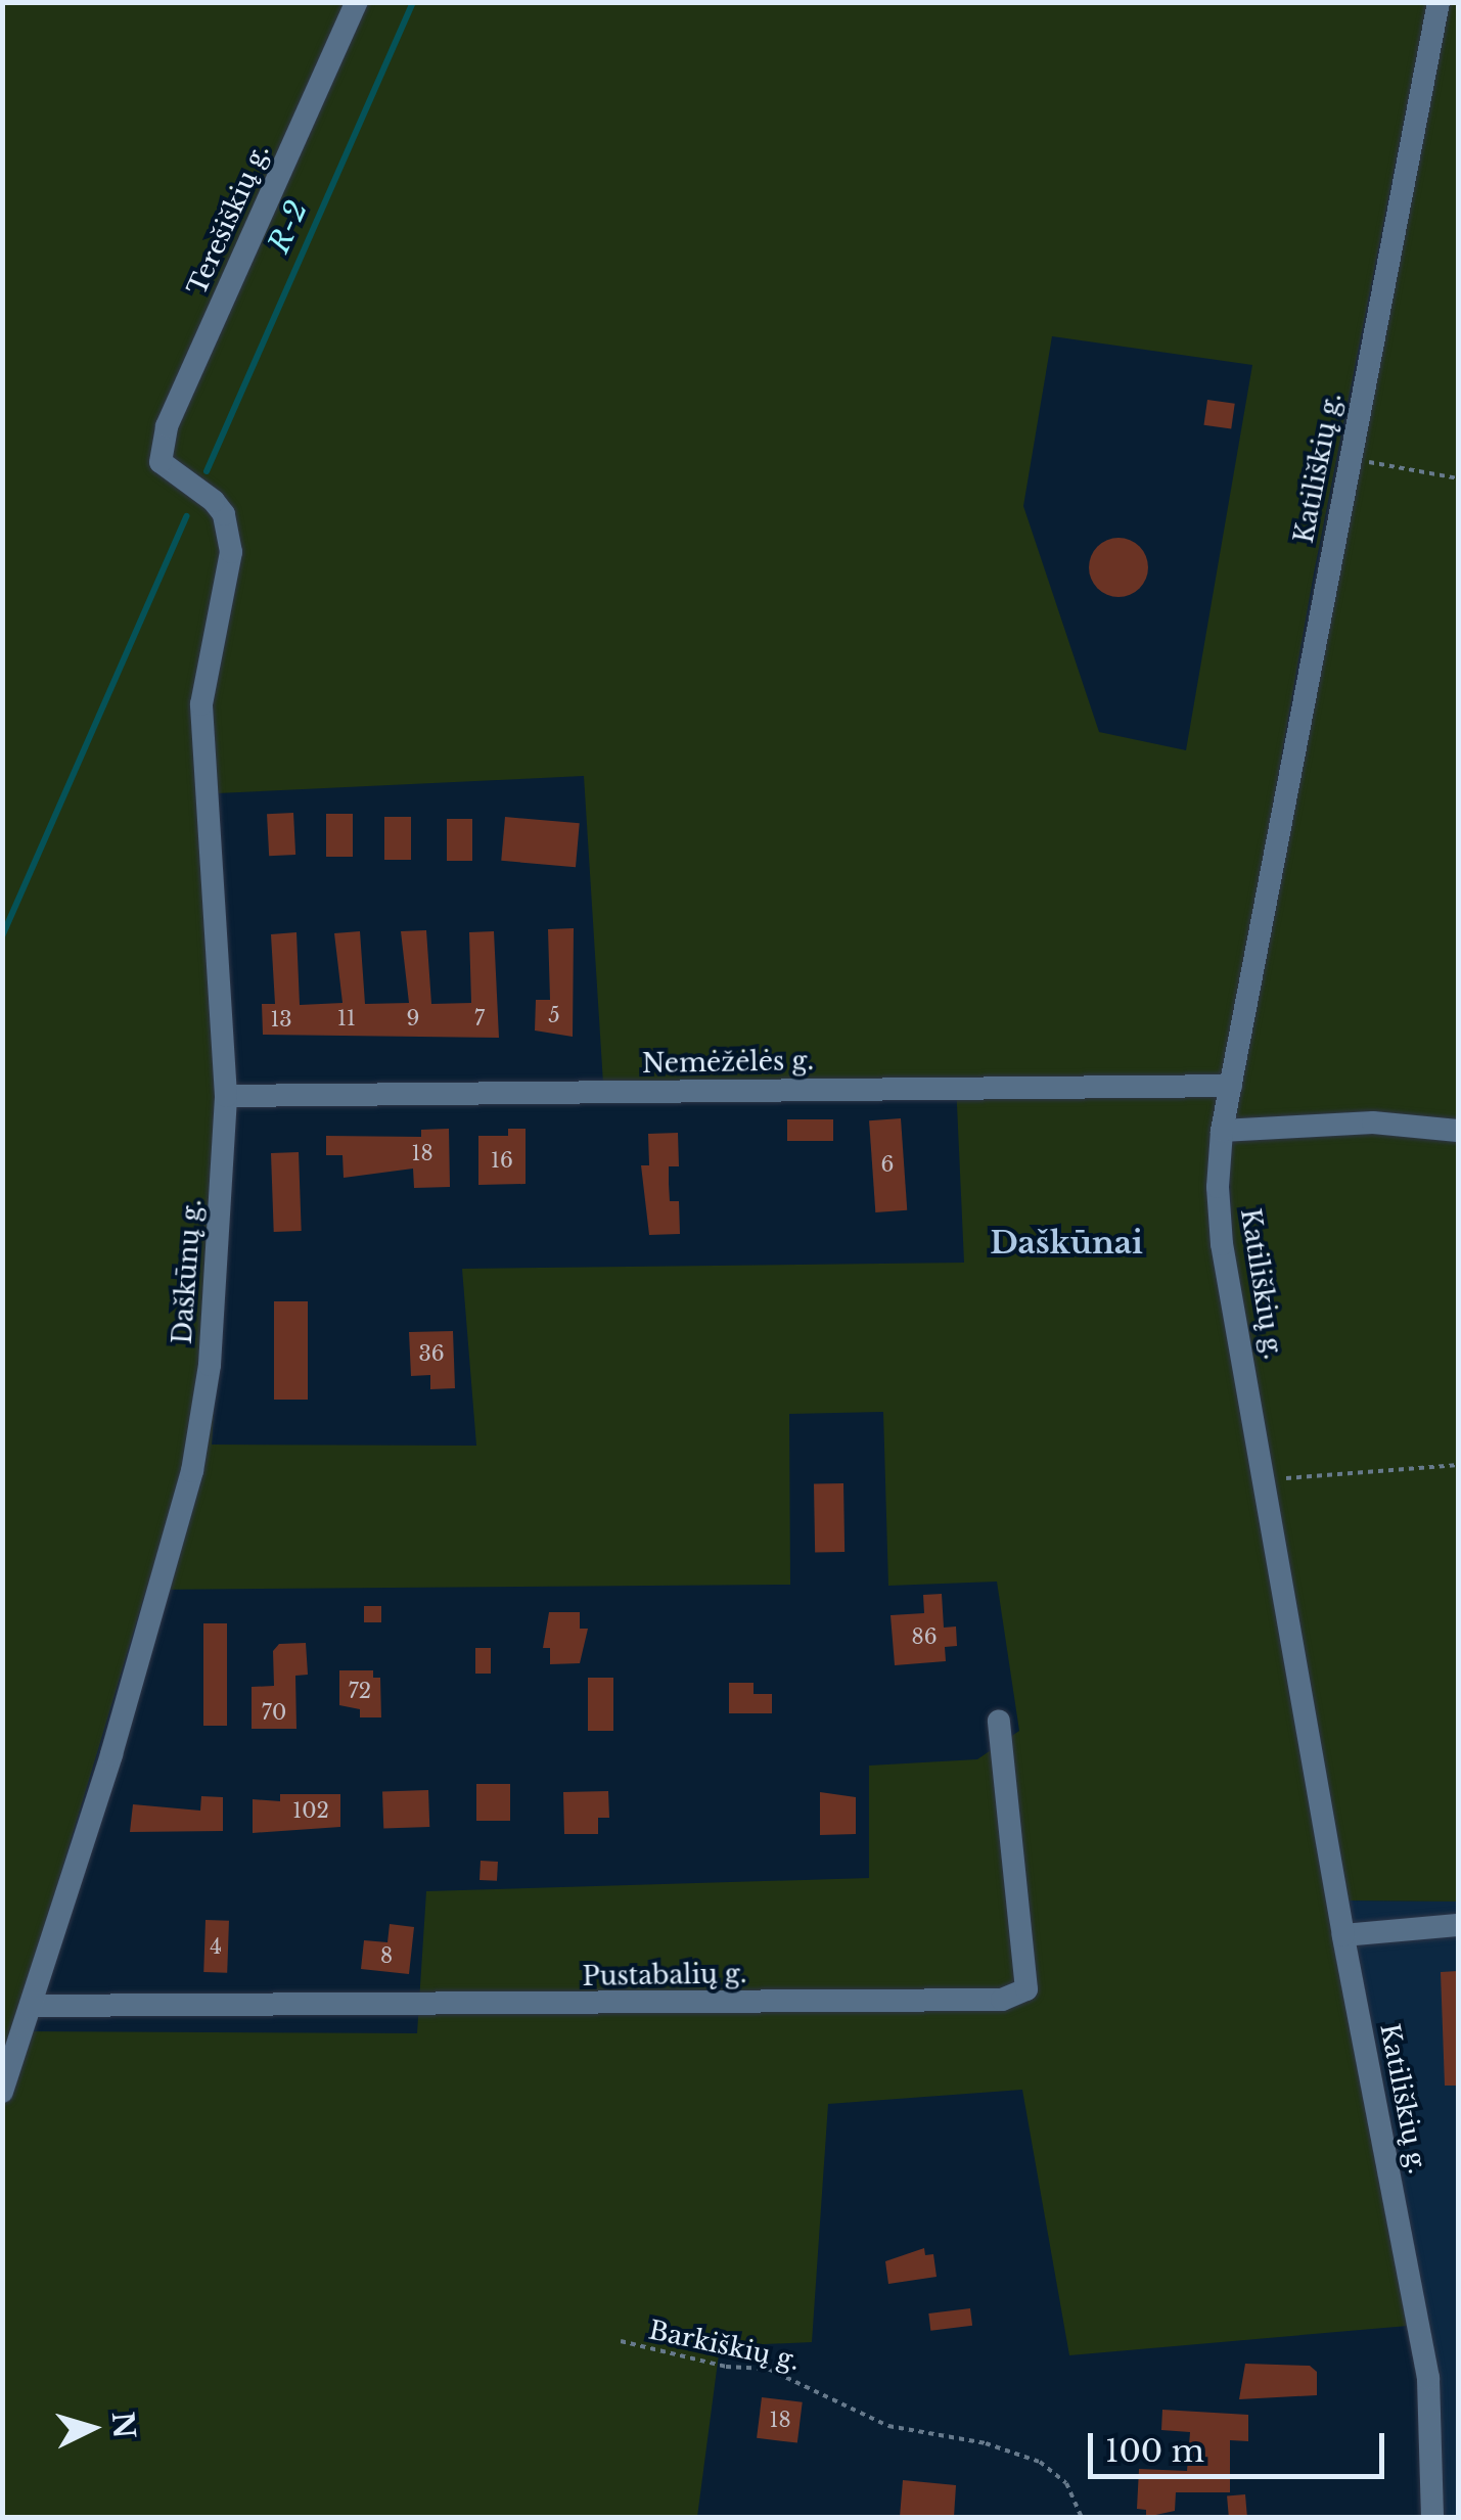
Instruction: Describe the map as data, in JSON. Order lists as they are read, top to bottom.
{
  "streets": {
    "street": [
      "Terešiškių g.",
      "Katiliškių g.",
      "Nemėžėlės g.",
      "Daškūnų g.",
      "Pustabalių g."
    ],
    "path": ["Barkiškių g."]
  },
  "crossings": [
    ["Terešiškių g.", "Daškūnų g."],
    ["Katiliškių g.", "Nemėžėlės g."],
    ["Nemėžėlės g.", "Daškūnų g."],
    ["Daškūnų g.", "Pustabalių g."]
  ],
  "districts": ["Daškūnai"],
  "water": ["R-2"],
  "house_numbers": [
    "5",
    "11",
    "9",
    "7",
    "13",
    "18",
    "16",
    "6",
    "36",
    "86",
    "72",
    "70",
    "102",
    "4",
    "8",
    "18"
  ],
  "scale_bar": "100 m",
  "north": "right"
}
